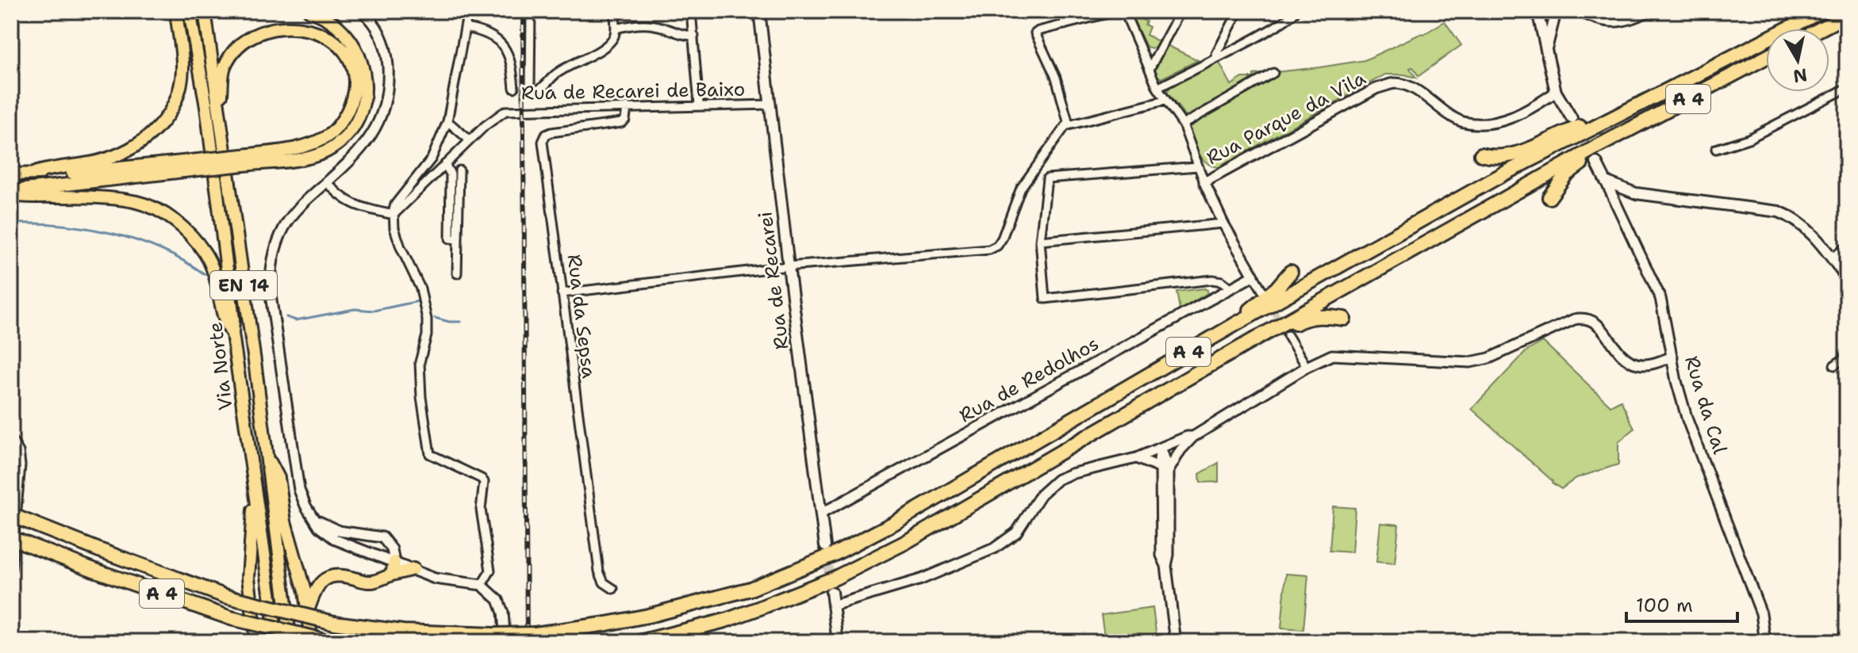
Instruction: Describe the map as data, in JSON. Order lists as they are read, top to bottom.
{
  "streets": {
    "highway": ["A 4", "EN 14", "Via Norte"],
    "main road": ["Rua de Recarei"],
    "street": [
      "Rua de Recarei de Baixo",
      "Rua Parque da Vila",
      "Rua da Sepsa",
      "Rua de Redolhos",
      "Rua da Cal"
    ]
  },
  "crossings": [
    ["Rua de Recarei de Baixo", "Rua de Recarei"],
    ["Rua de Recarei de Baixo", "Rua da Sepsa"],
    ["Rua de Recarei", "Rua de Redolhos"]
  ],
  "scale_bar": "100 m",
  "north": "bottom"
}
